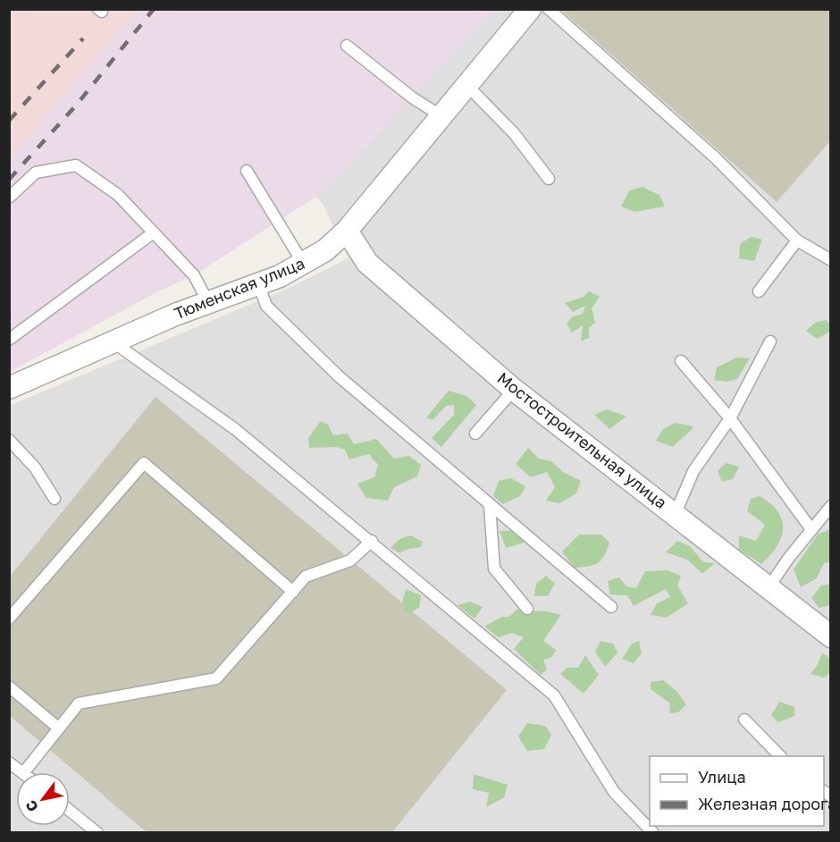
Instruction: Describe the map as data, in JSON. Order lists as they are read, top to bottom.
{
  "streets": {
    "street": ["Тюменская улица", "Мостостроительная улица"]
  },
  "crossings": [
    ["Тюменская улица", "Мостостроительная улица"]
  ],
  "legend": ["Улица", "Железная дорога"],
  "north": "bottom left"
}
